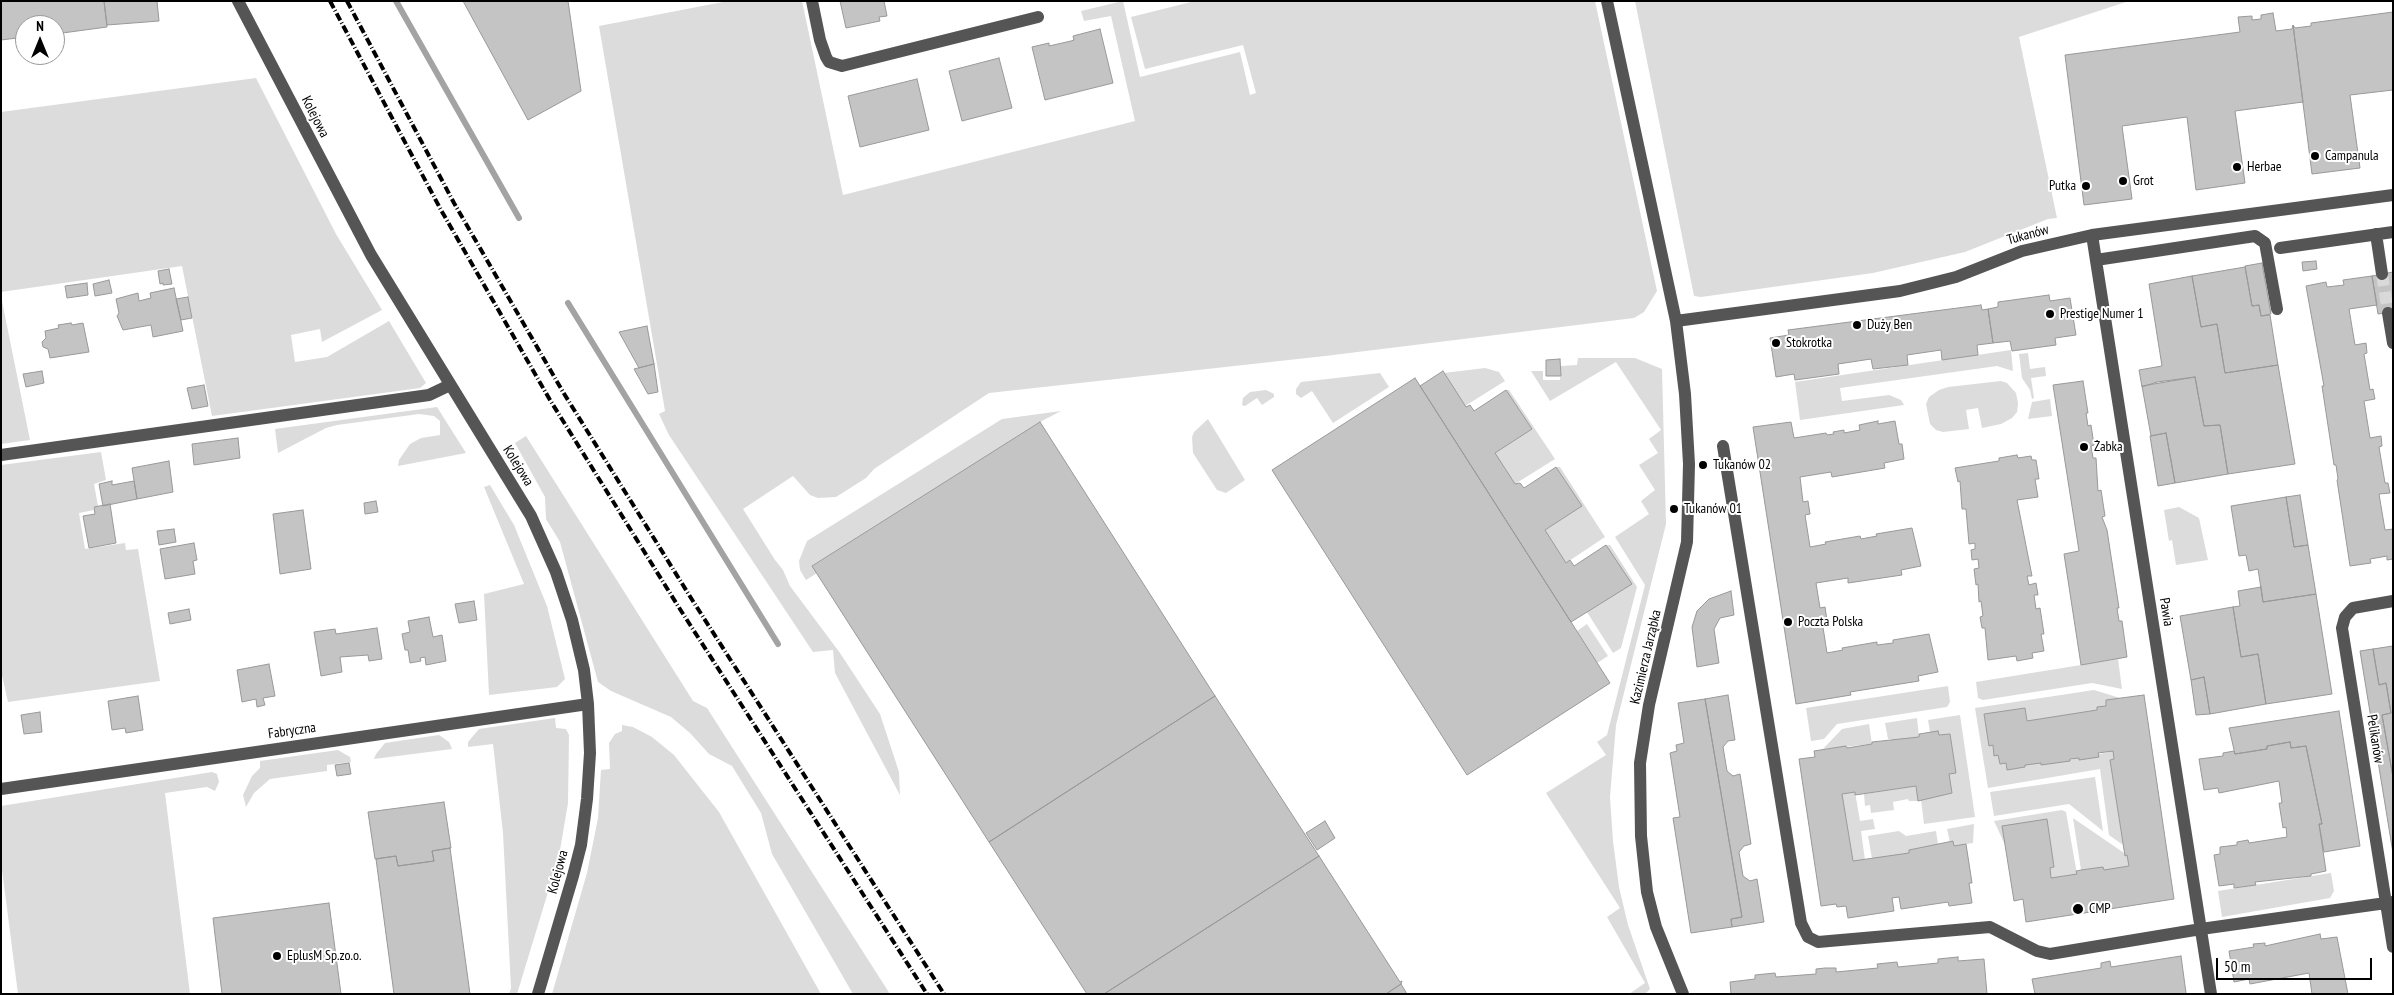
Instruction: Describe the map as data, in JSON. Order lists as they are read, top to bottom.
{
  "streets": {
    "street": [
      "Kolejowa",
      "Tukanów",
      "Pawia",
      "Kazimierza Jarząbka",
      "Fabryczna",
      "Pelikanów"
    ]
  },
  "crossings": [
    ["Kolejowa", "Fabryczna"],
    ["Tukanów", "Pawia"],
    ["Tukanów", "Kazimierza Jarząbka"]
  ],
  "places": [
    "Campanula",
    "Herbae",
    "Grot",
    "Putka",
    "Prestige Numer 1",
    "Duży Ben",
    "Stokrotka",
    "Żabka",
    "Tukanów 02",
    "Tukanów 01",
    "Poczta Polska",
    "CMP",
    "EplusM Sp.zo.o."
  ],
  "scale_bar": "50 m",
  "north": "top"
}
